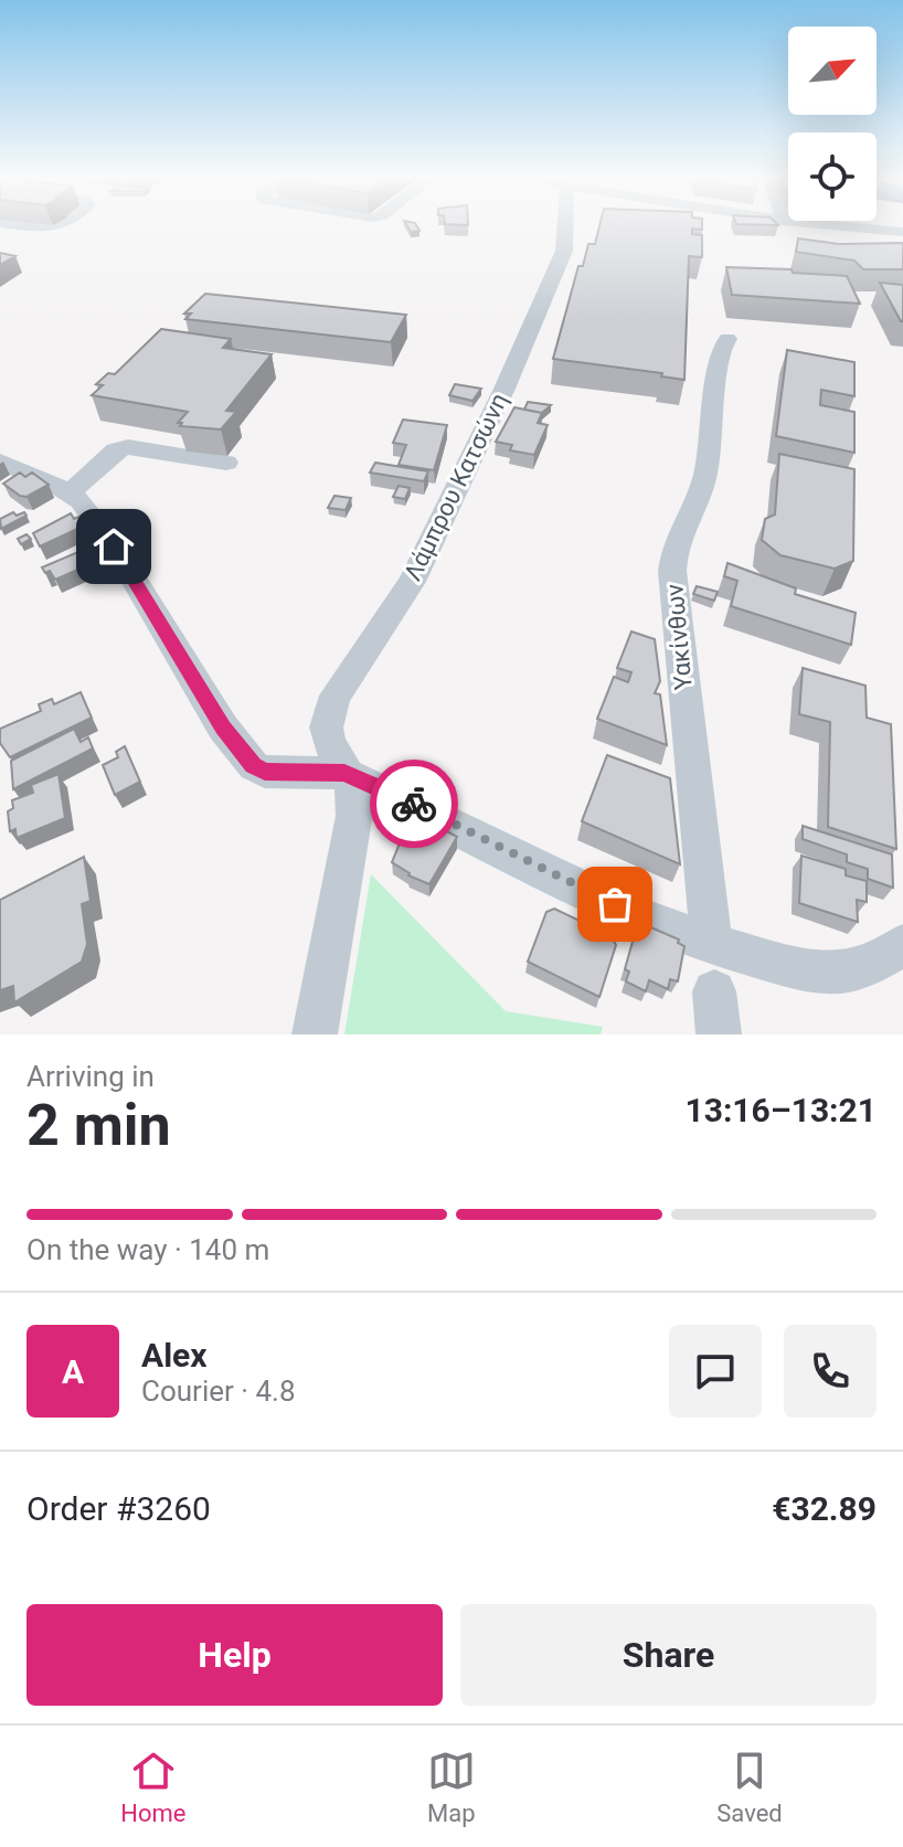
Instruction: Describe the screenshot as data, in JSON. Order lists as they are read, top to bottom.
{
  "streets": {
    "street": ["Λάμπρου Κατσώνη", "Υακίνθων"]
  },
  "north": "top right",
  "page": {
    "heading": ["2 min", "Arriving in", "13:16–13:21"],
    "panel": [
      "Alex",
      "Courier · 4.8",
      "Order #3260",
      "€32.89"
    ],
    "bar": "On the way · 140 m",
    "round": "A",
    "buttons": ["Help", "Share"],
    "tabs": ["Home", "Map", "Saved"]
  }
}
